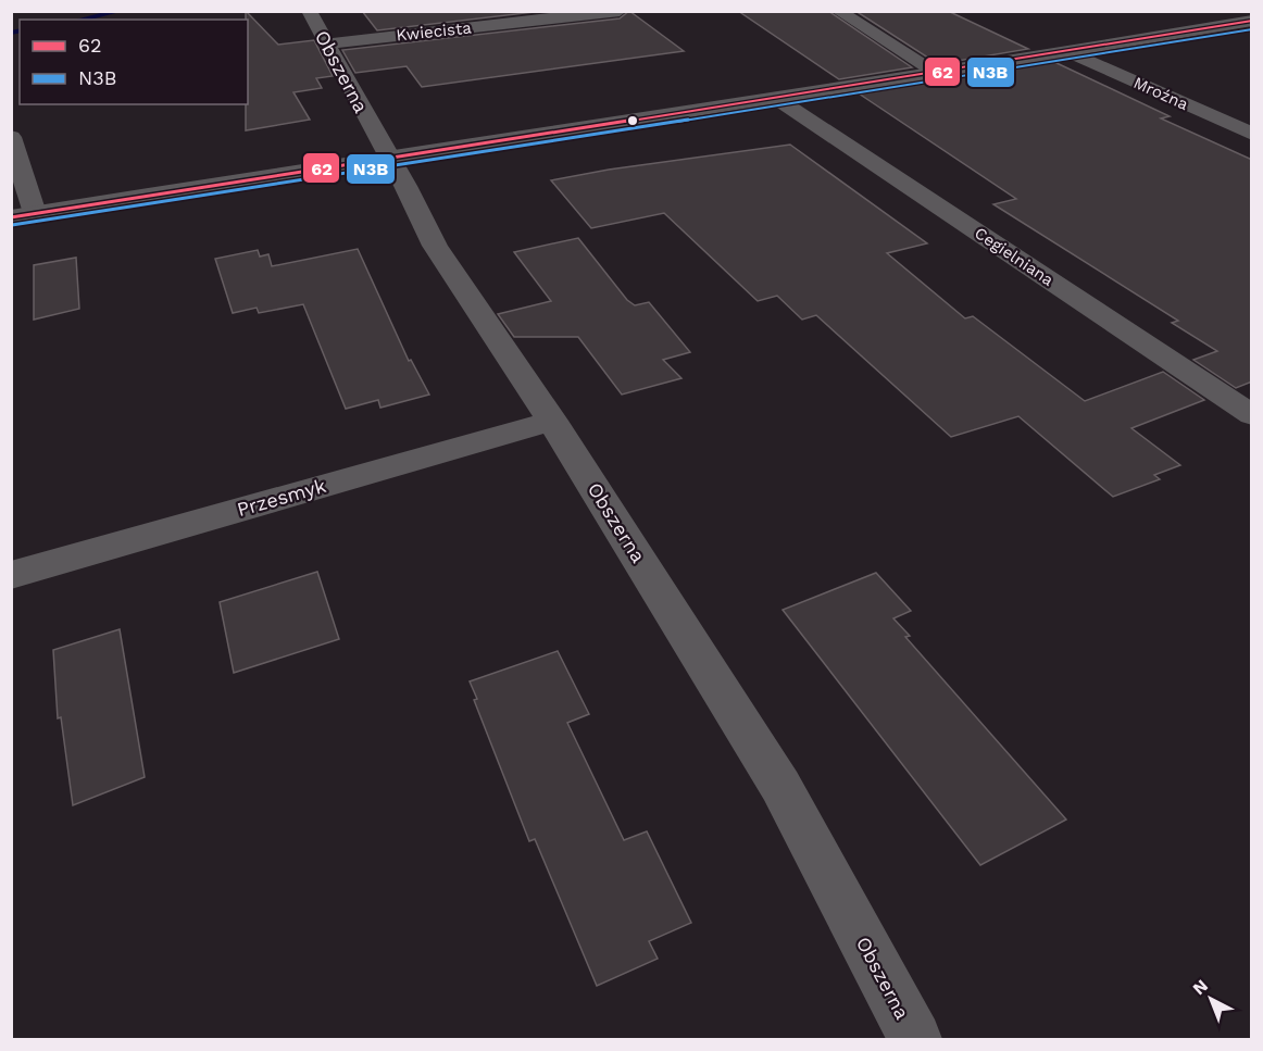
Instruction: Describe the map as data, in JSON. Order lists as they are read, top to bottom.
{
  "streets": {
    "street": [
      "Kwiecista",
      "Obszerna",
      "Mroźna",
      "Cegielniana",
      "Przesmyk"
    ]
  },
  "crossings": [
    ["Kwiecista", "Obszerna"],
    ["Obszerna", "Przesmyk"]
  ],
  "lines": ["transit line 62", "transit line N3B"],
  "legend": ["62", "N3B"],
  "north": "top left"
}
